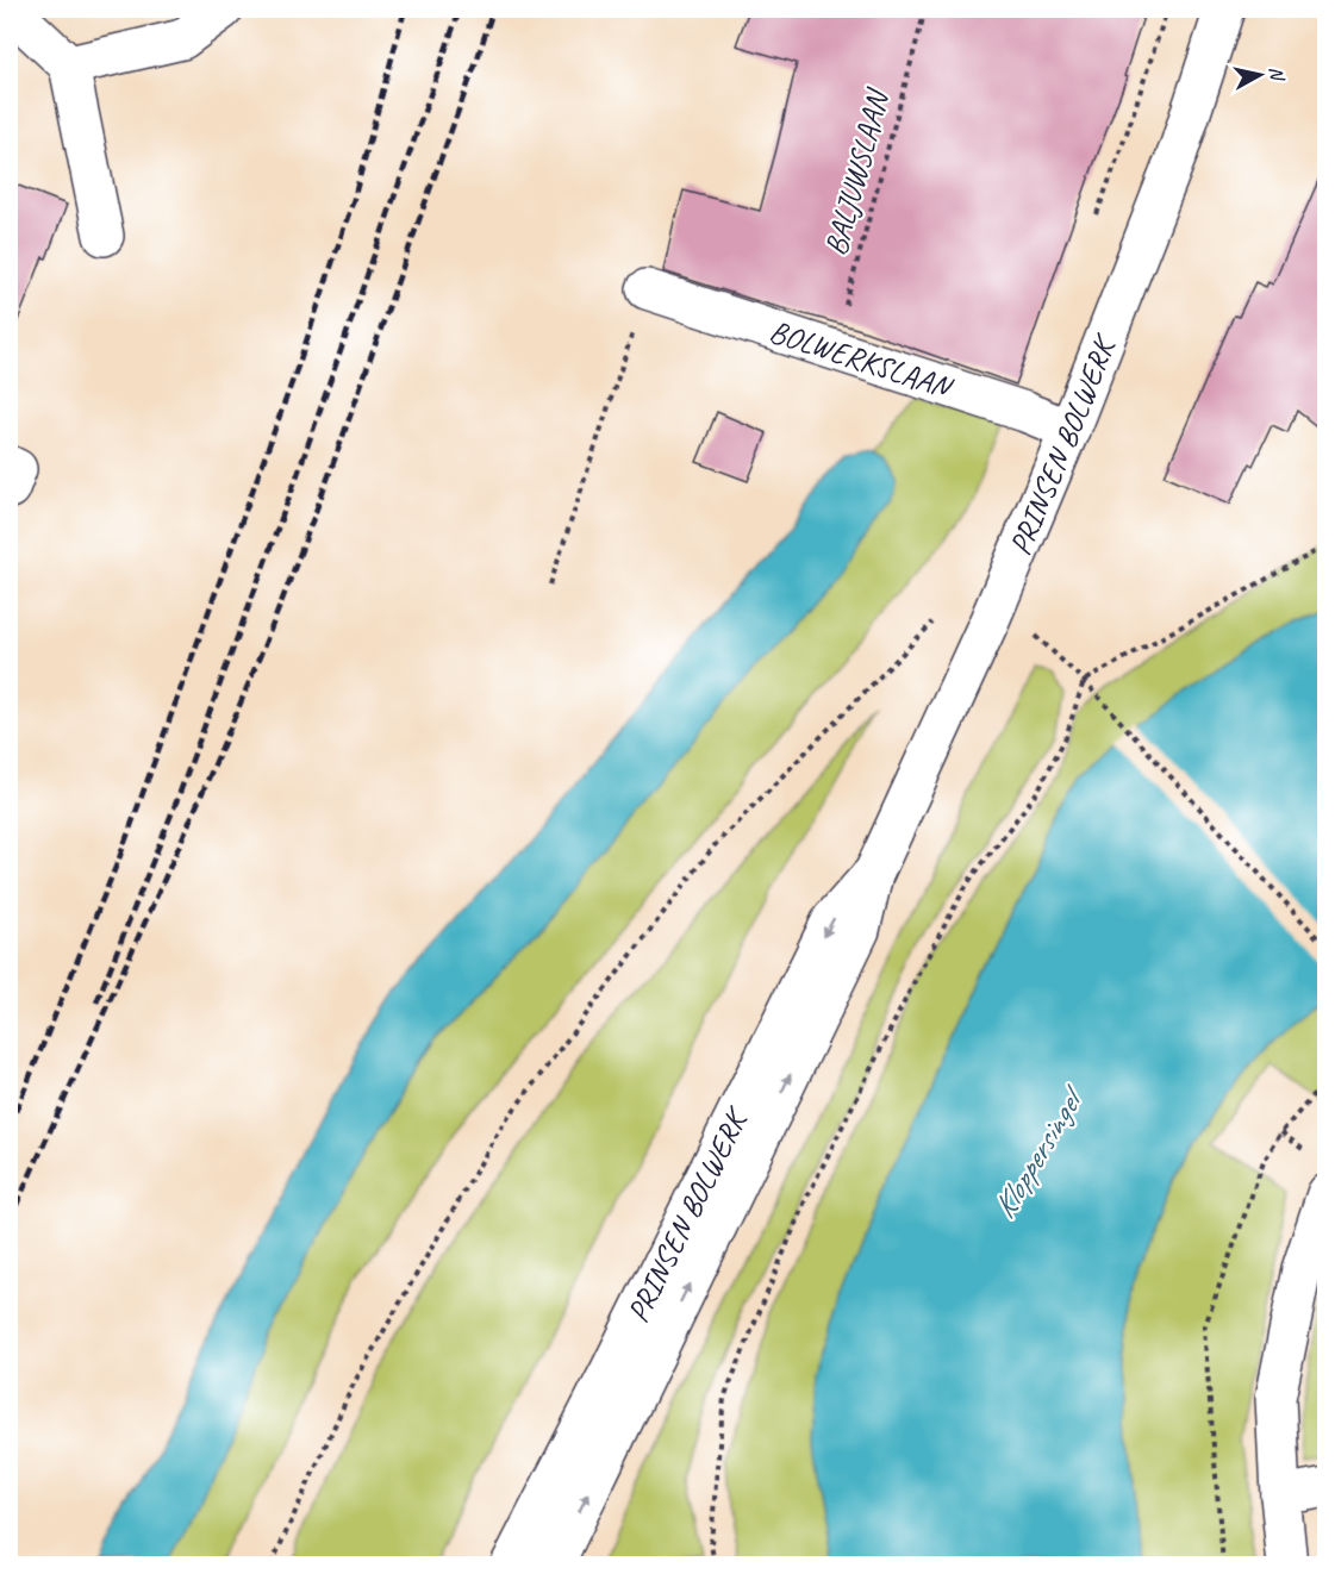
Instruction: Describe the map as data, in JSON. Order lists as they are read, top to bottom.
{
  "streets": {
    "main road": ["BOLWERKSLAAN", "PRINSEN BOLWERK"],
    "path": ["BALJUWSLAAN"]
  },
  "crossings": [
    ["BALJUWSLAAN", "BOLWERKSLAAN"],
    ["BOLWERKSLAAN", "PRINSEN BOLWERK"]
  ],
  "water": ["Kloppersingel"],
  "north": "right"
}
